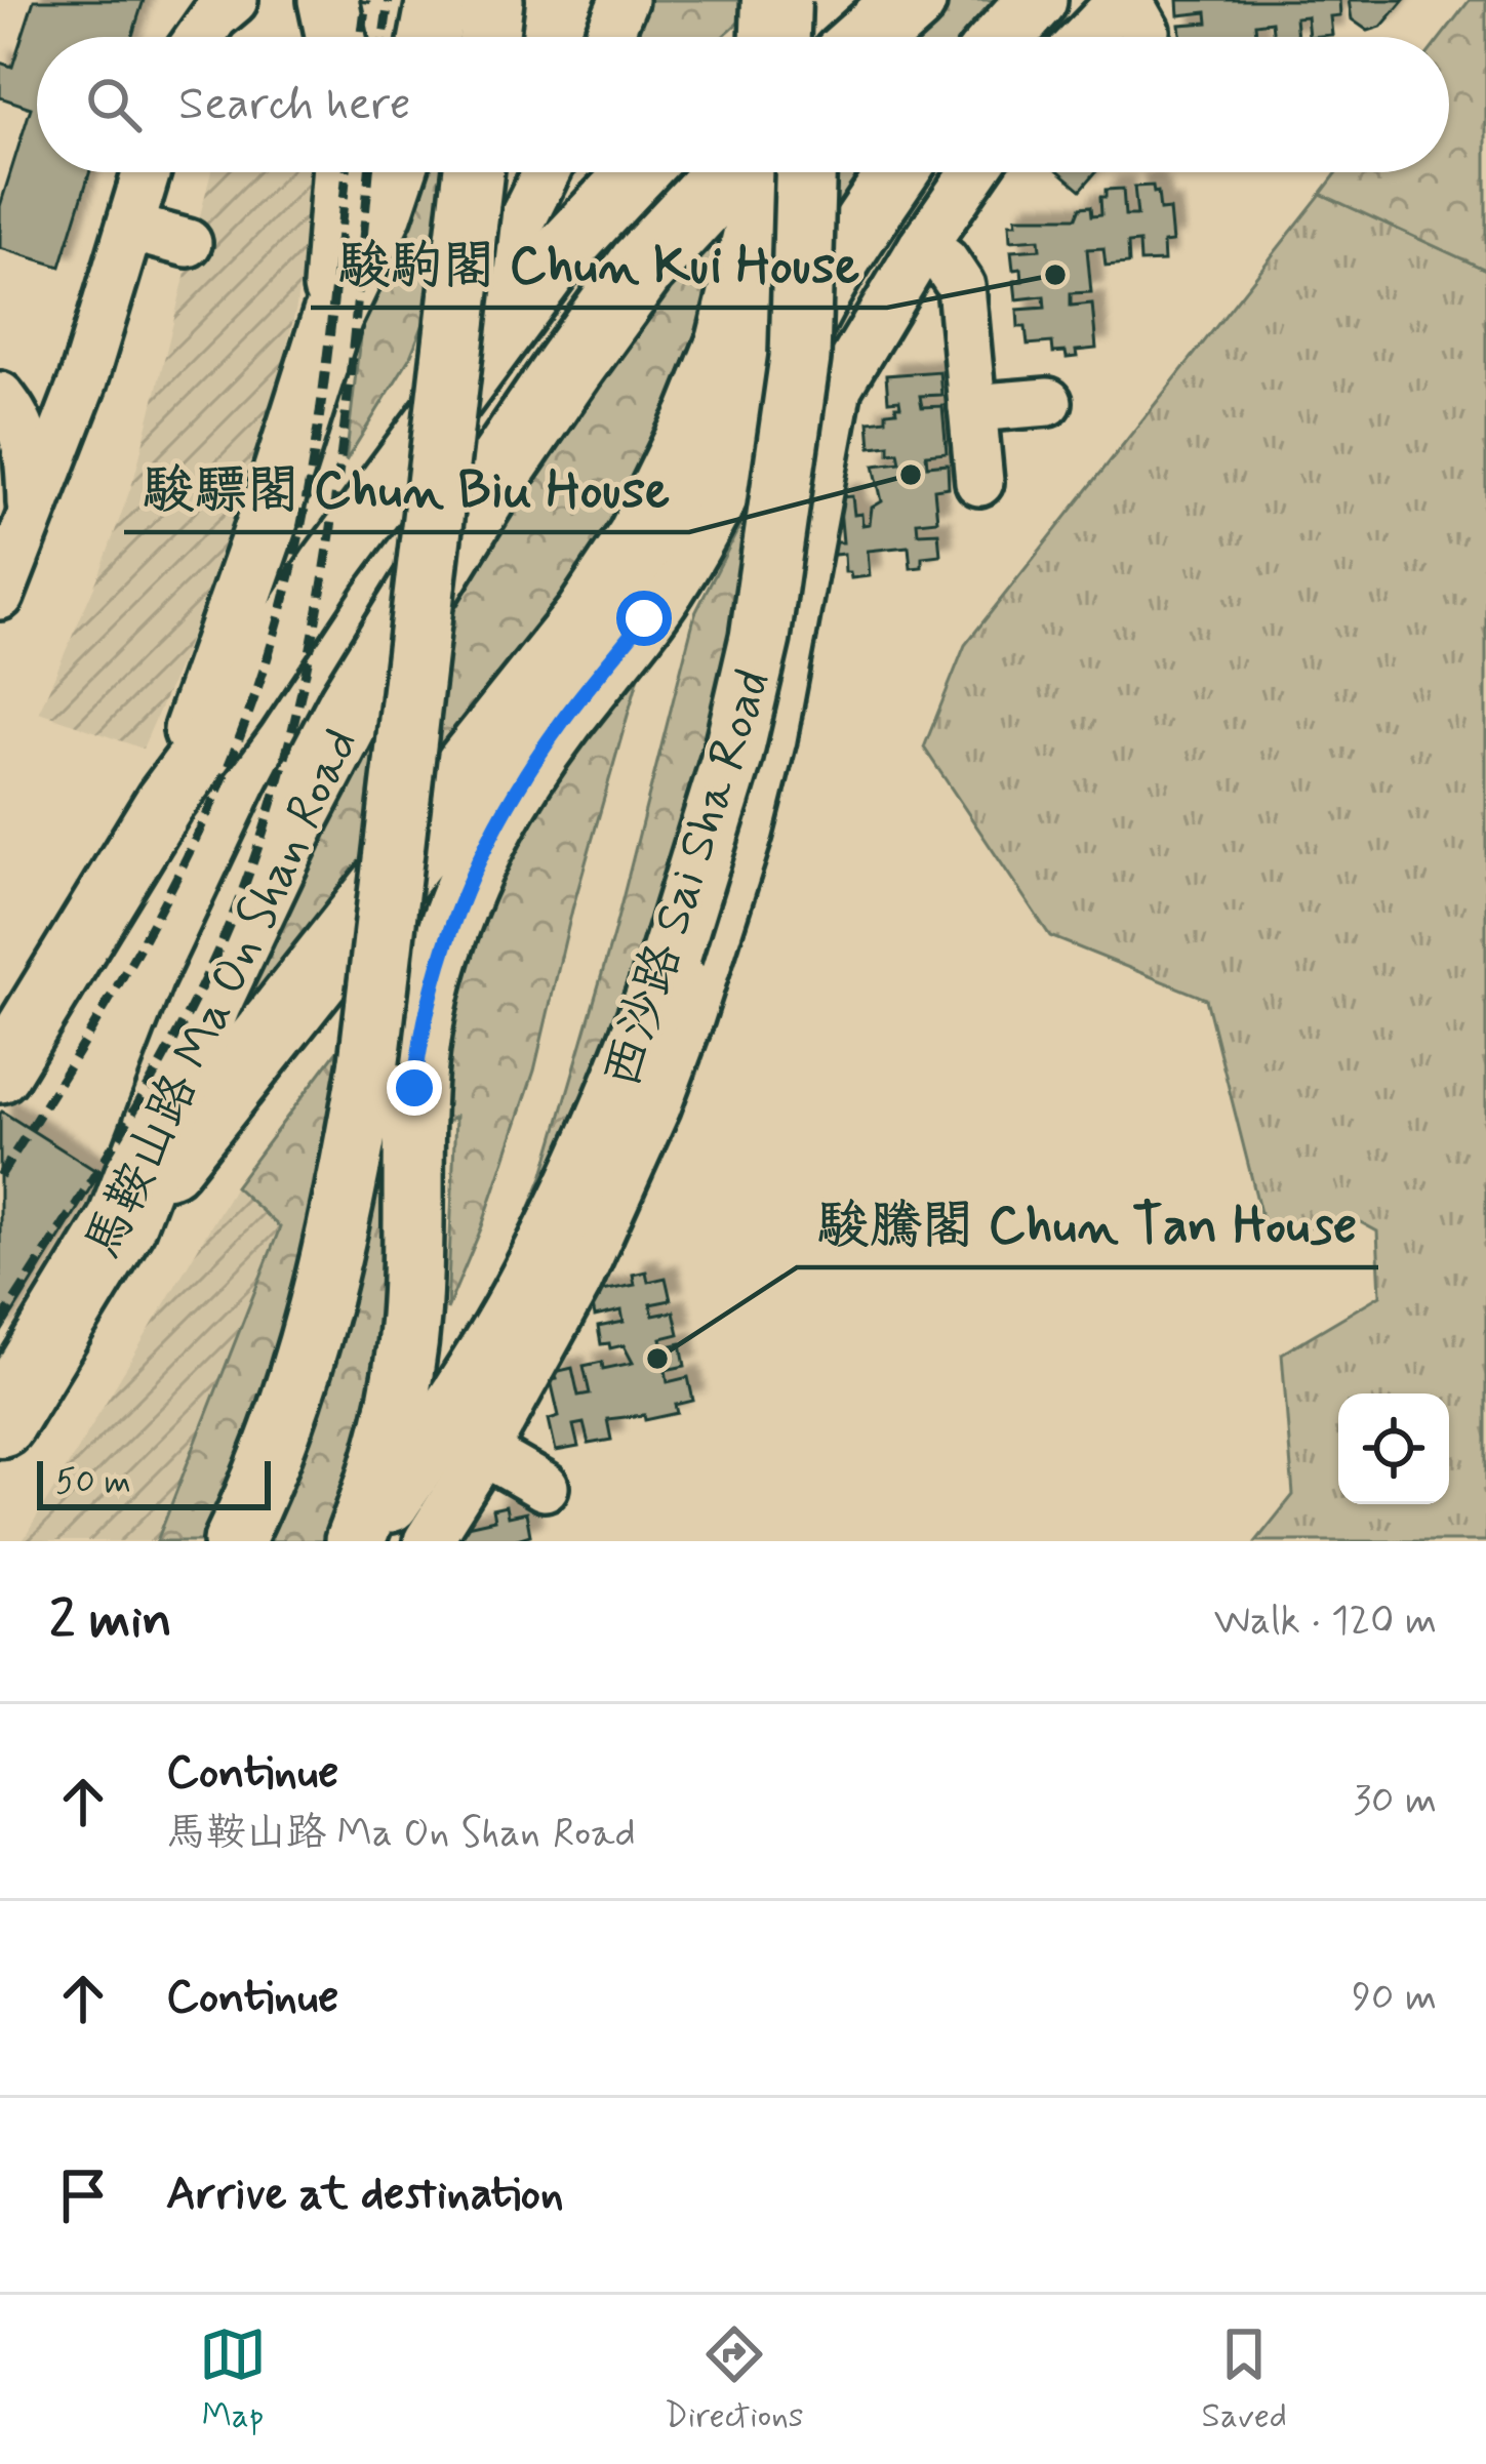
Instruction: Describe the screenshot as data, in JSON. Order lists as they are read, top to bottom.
{
  "streets": {
    "highway": ["馬鞍山路 Ma On Shan Road"],
    "main road": ["西沙路 Sai Sha Road"]
  },
  "places": ["駿駒閣 Chun Kui House", "駿驃閣 Chun Biu House", "駿騰閣 Chun Tan House"],
  "scale_bar": "50 m",
  "page": {
    "search": "Search here",
    "scale": "50 m",
    "heading": ["2 min", "Walk · 120 m"],
    "list": [
      ["Continue", "馬鞍山路 Ma On Shan Road", "30 m"],
      ["Continue", "90 m"],
      "Arrive at destination"
    ],
    "nav": ["Map", "Directions", "Saved"]
  }
}
